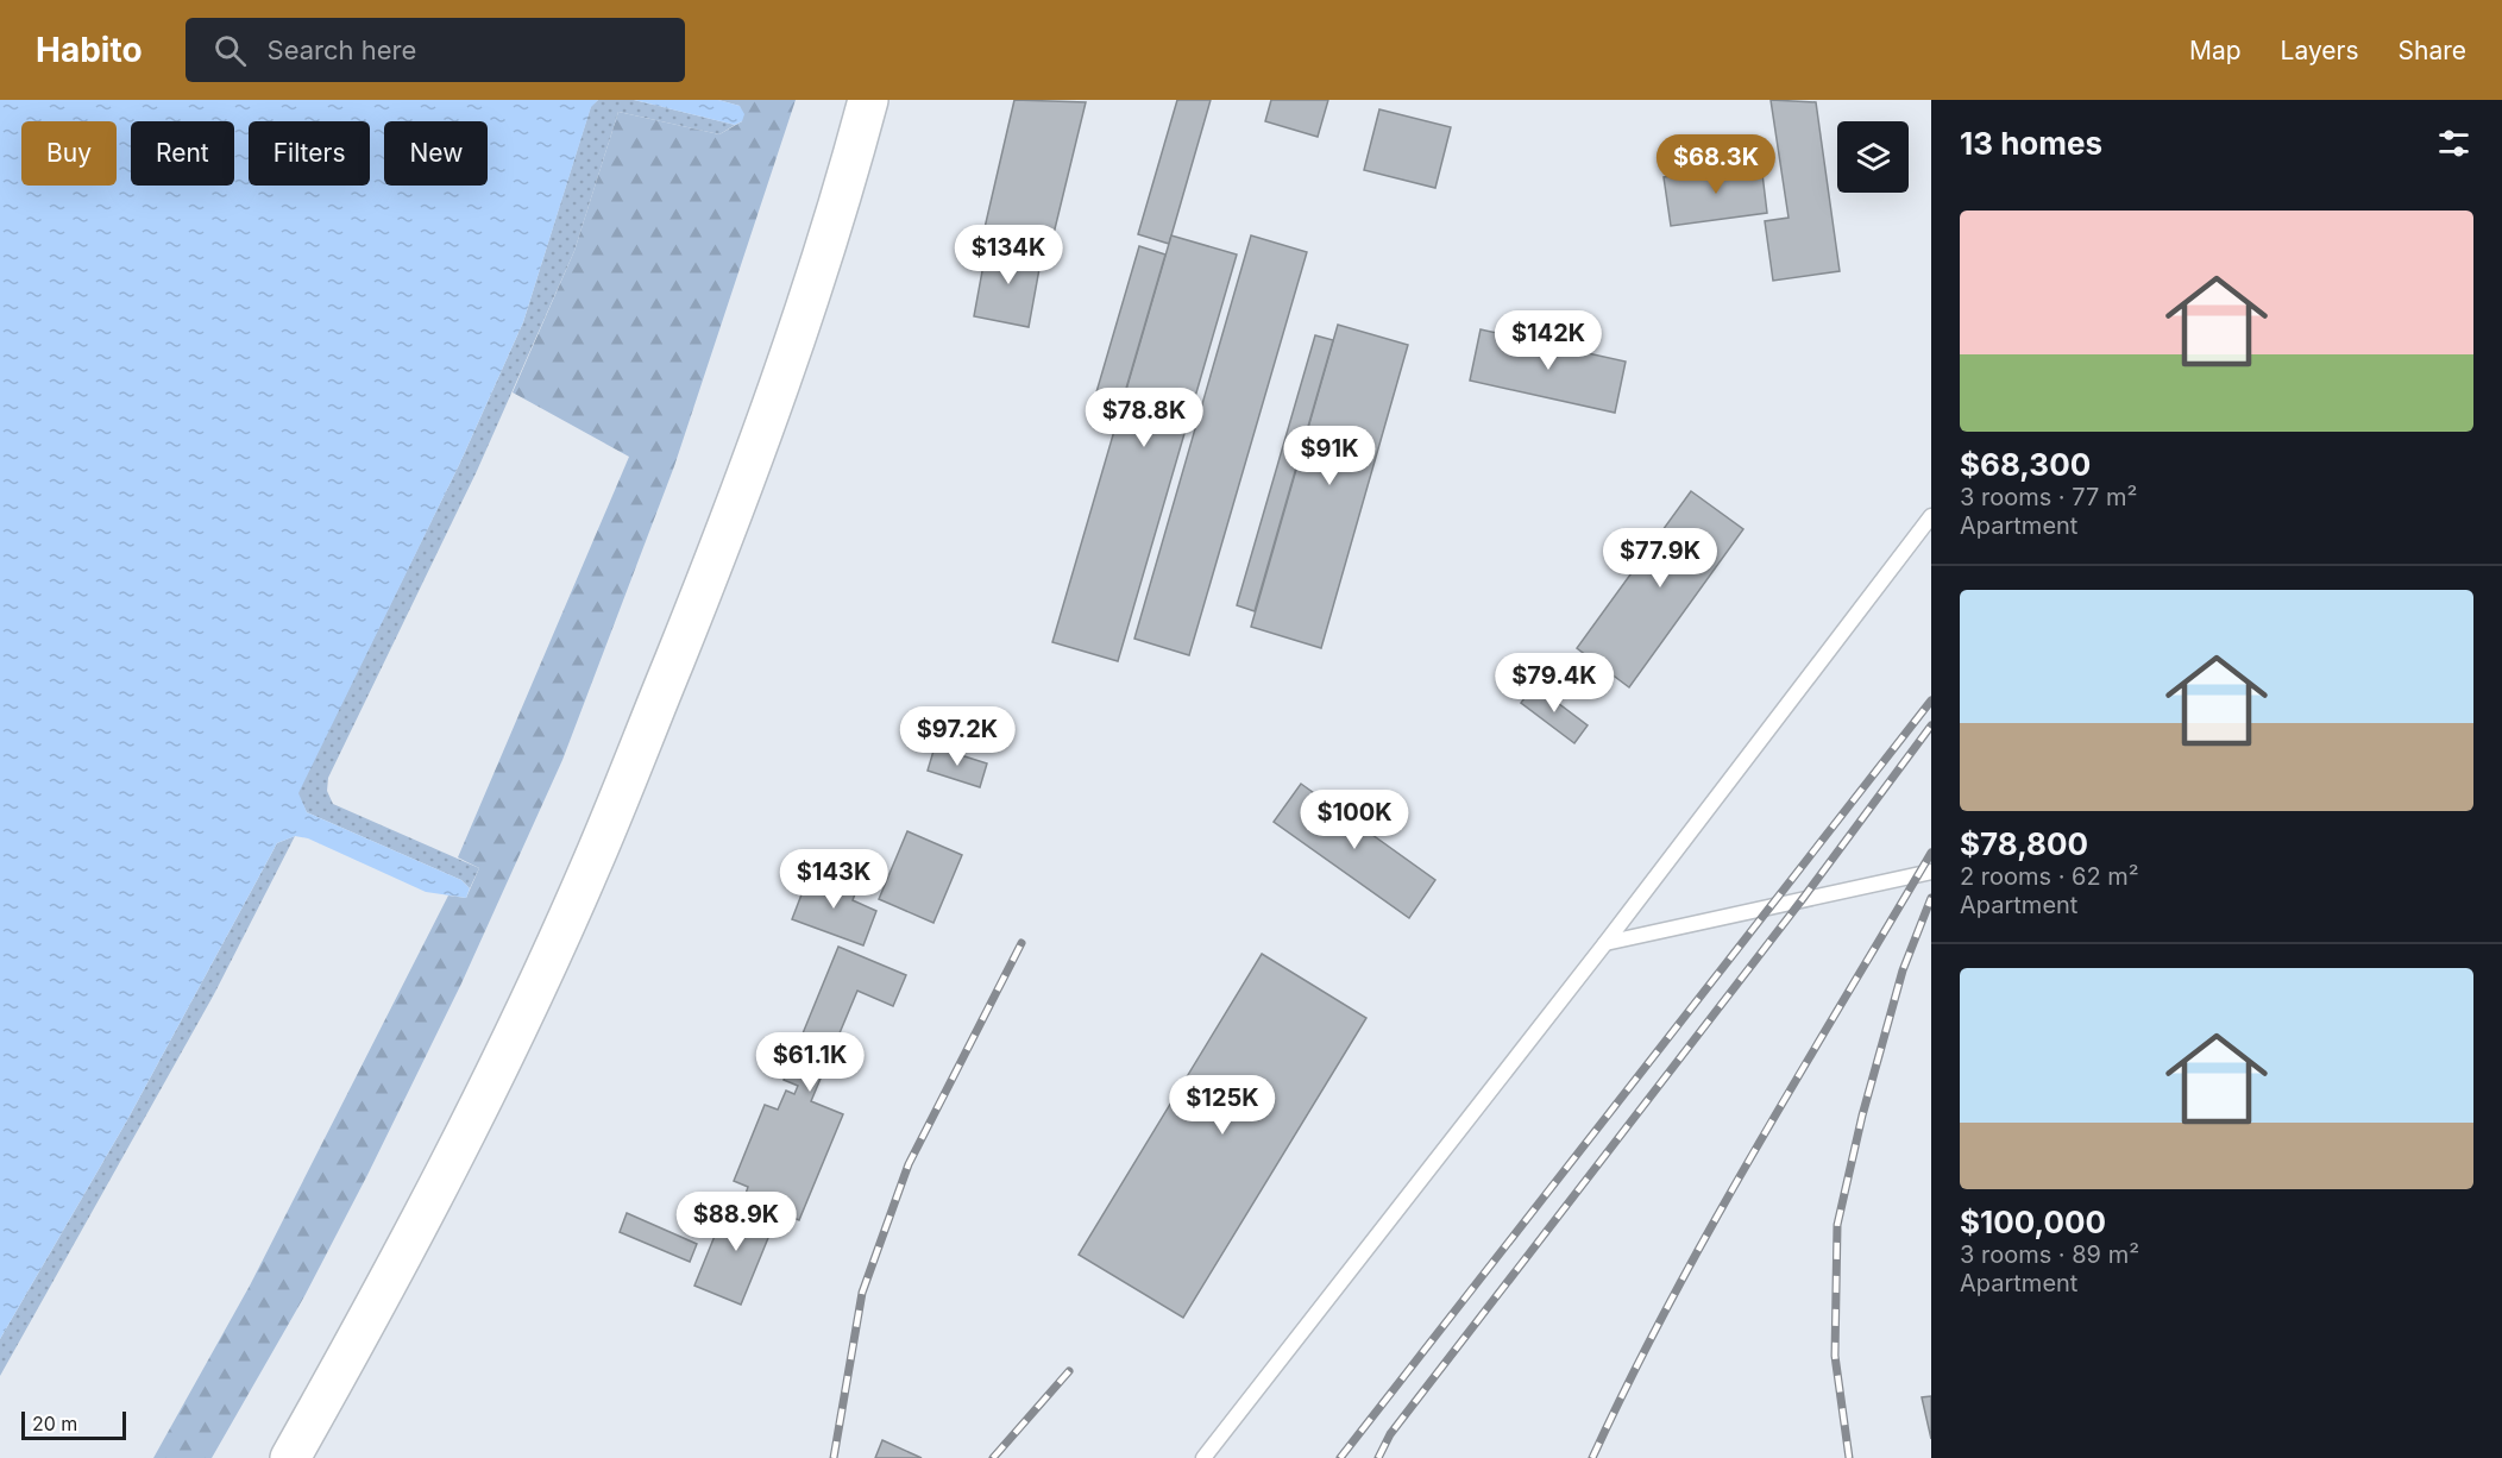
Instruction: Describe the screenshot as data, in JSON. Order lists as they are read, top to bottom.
{
  "scale_bar": "20 m",
  "page": {
    "header": "Habito",
    "search": "Search here",
    "nav": ["Map", "Layers", "Share"],
    "heading": "13 homes",
    "chip": [
      "Buy",
      "Rent",
      "Filters",
      "New"
    ],
    "price": [
      "$68.3K",
      "$134K",
      "$142K",
      "$78.8K",
      "$91K",
      "$77.9K",
      "$79.4K",
      "$97.2K",
      "$100K",
      "$143K",
      "$61.1K",
      "$125K",
      "$88.9K"
    ],
    "list": [
      {
        "name": "$68,300",
        "note": "3 rooms · 77 m² · Apartment"
      },
      {
        "name": "$78,800",
        "note": "2 rooms · 62 m² · Apartment"
      },
      {
        "name": "$100,000",
        "note": "3 rooms · 89 m² · Apartment"
      }
    ],
    "scale": "20 m"
  }
}
